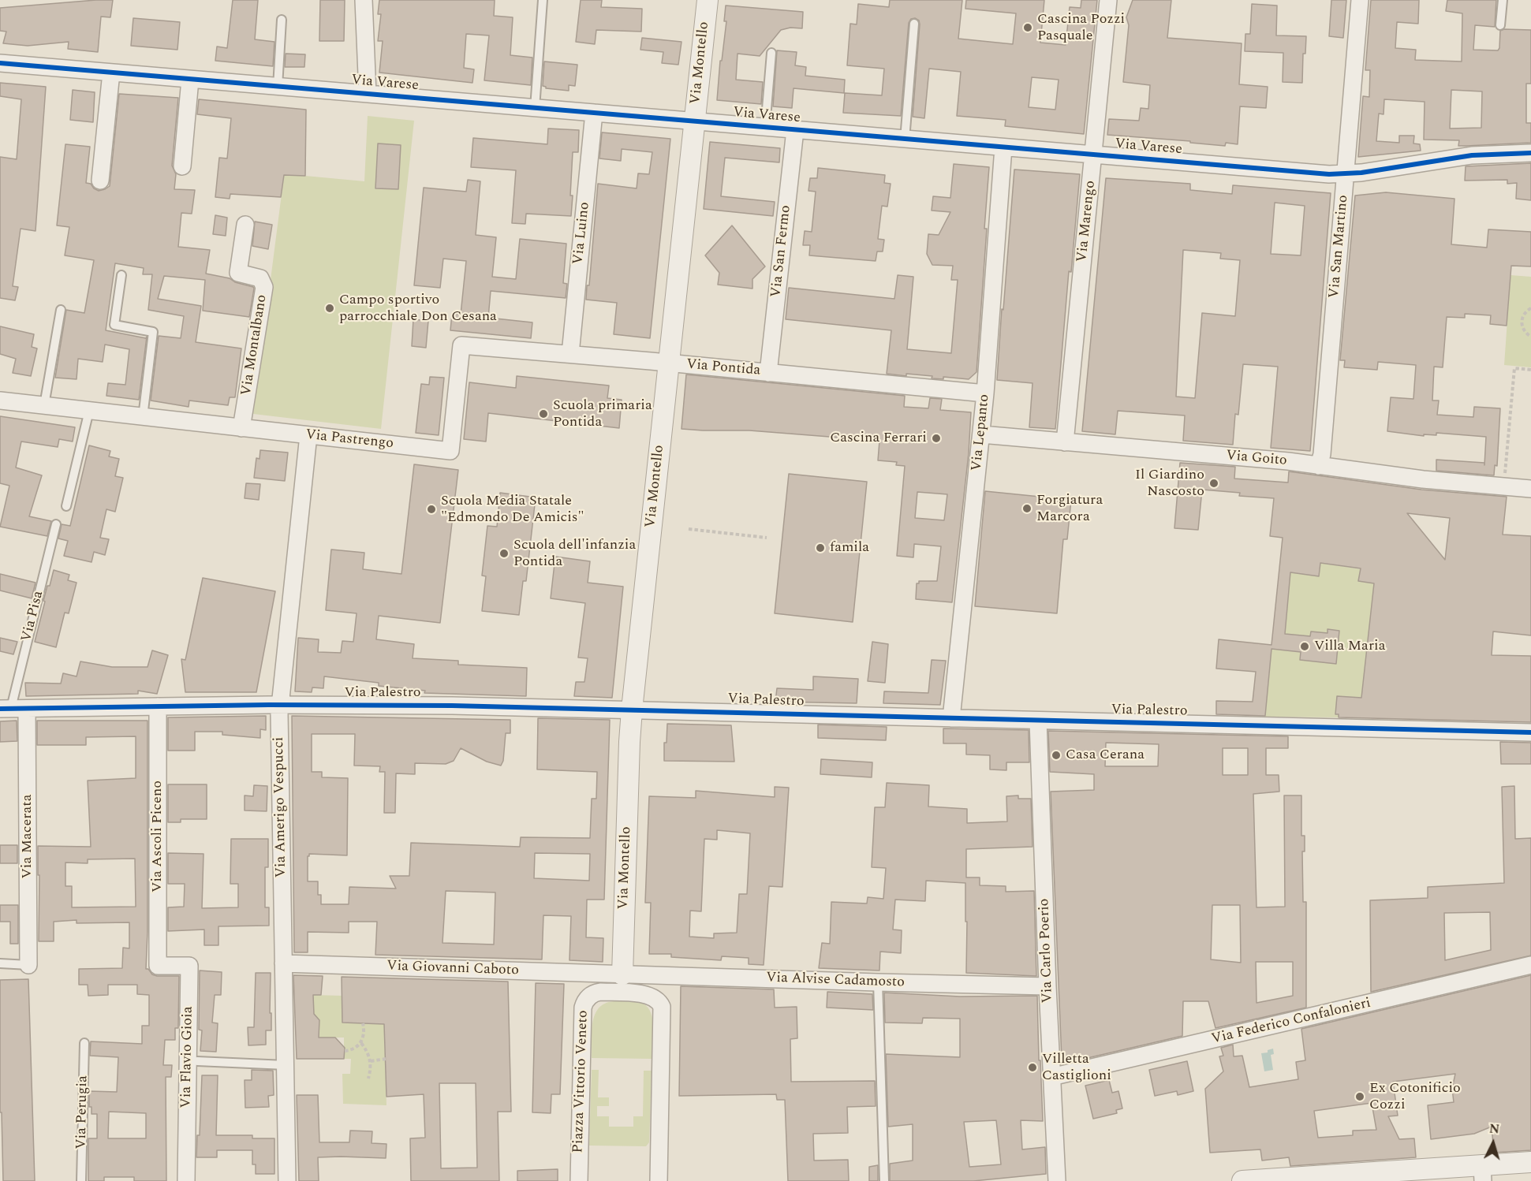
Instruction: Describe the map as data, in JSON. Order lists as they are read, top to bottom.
{
  "streets": {
    "street": [
      "Via Montello",
      "Via Varese",
      "Via Marengo",
      "Via Luino",
      "Via San Martino",
      "Via San Fermo",
      "Via Montalbano",
      "Via Pontida",
      "Via Lepanto",
      "Via Pastrengo",
      "Via Goito",
      "Via Palestro",
      "Via Amerigo Vespucci",
      "Via Macerata",
      "Via Ascoli Piceno",
      "Via Carlo Poerio",
      "Via Giovanni Caboto",
      "Via Alvise Cadamosto",
      "Via Federico Confalonieri",
      "Via Flavio Gioia",
      "Piazza Vittorio Veneto"
    ],
    "lane": ["Via Pisa", "Via Perugia"]
  },
  "crossings": [
    ["Via Montello", "Via Varese"],
    ["Via Montello", "Via Pontida"],
    ["Via Montello", "Via Palestro"],
    ["Via Montello", "Via Giovanni Caboto"],
    ["Via Montello", "Via Alvise Cadamosto"],
    ["Via Montello", "Piazza Vittorio Veneto"],
    ["Via Varese", "Via Marengo"],
    ["Via Varese", "Via Luino"],
    ["Via Varese", "Via San Martino"],
    ["Via Varese", "Via San Fermo"],
    ["Via Varese", "Via Lepanto"],
    ["Via Marengo", "Via Goito"],
    ["Via Luino", "Via Pontida"],
    ["Via San Martino", "Via Goito"],
    ["Via San Fermo", "Via Pontida"],
    ["Via Montalbano", "Via Pastrengo"],
    ["Via Pontida", "Via Lepanto"],
    ["Via Pontida", "Via Pastrengo"],
    ["Via Lepanto", "Via Goito"],
    ["Via Lepanto", "Via Palestro"],
    ["Via Pastrengo", "Via Amerigo Vespucci"],
    ["Via Pisa", "Via Palestro"],
    ["Via Pisa", "Via Macerata"],
    ["Via Palestro", "Via Amerigo Vespucci"],
    ["Via Palestro", "Via Macerata"],
    ["Via Palestro", "Via Ascoli Piceno"],
    ["Via Palestro", "Via Carlo Poerio"],
    ["Via Amerigo Vespucci", "Via Giovanni Caboto"],
    ["Via Ascoli Piceno", "Via Flavio Gioia"],
    ["Via Carlo Poerio", "Via Alvise Cadamosto"],
    ["Via Carlo Poerio", "Via Federico Confalonieri"],
    ["Via Giovanni Caboto", "Via Alvise Cadamosto"],
    ["Via Giovanni Caboto", "Piazza Vittorio Veneto"],
    ["Via Alvise Cadamosto", "Piazza Vittorio Veneto"]
  ],
  "places": [
    "Cascina Pozzi Pasquale",
    "Campo sportivo parrocchiale Don Cesana",
    "Scuola primaria Pontida",
    "Cascina Ferrari",
    "Il Giardino Nascosto",
    "Forgiatura Marcora",
    "Scuola Media Statale \"Edmondo De Amicis\"",
    "famila",
    "Scuola dell'infanzia Pontida",
    "Villa Maria",
    "Casa Cerana",
    "Villetta Castiglioni",
    "Ex Cotonificio Cozzi"
  ],
  "north": "top"
}
